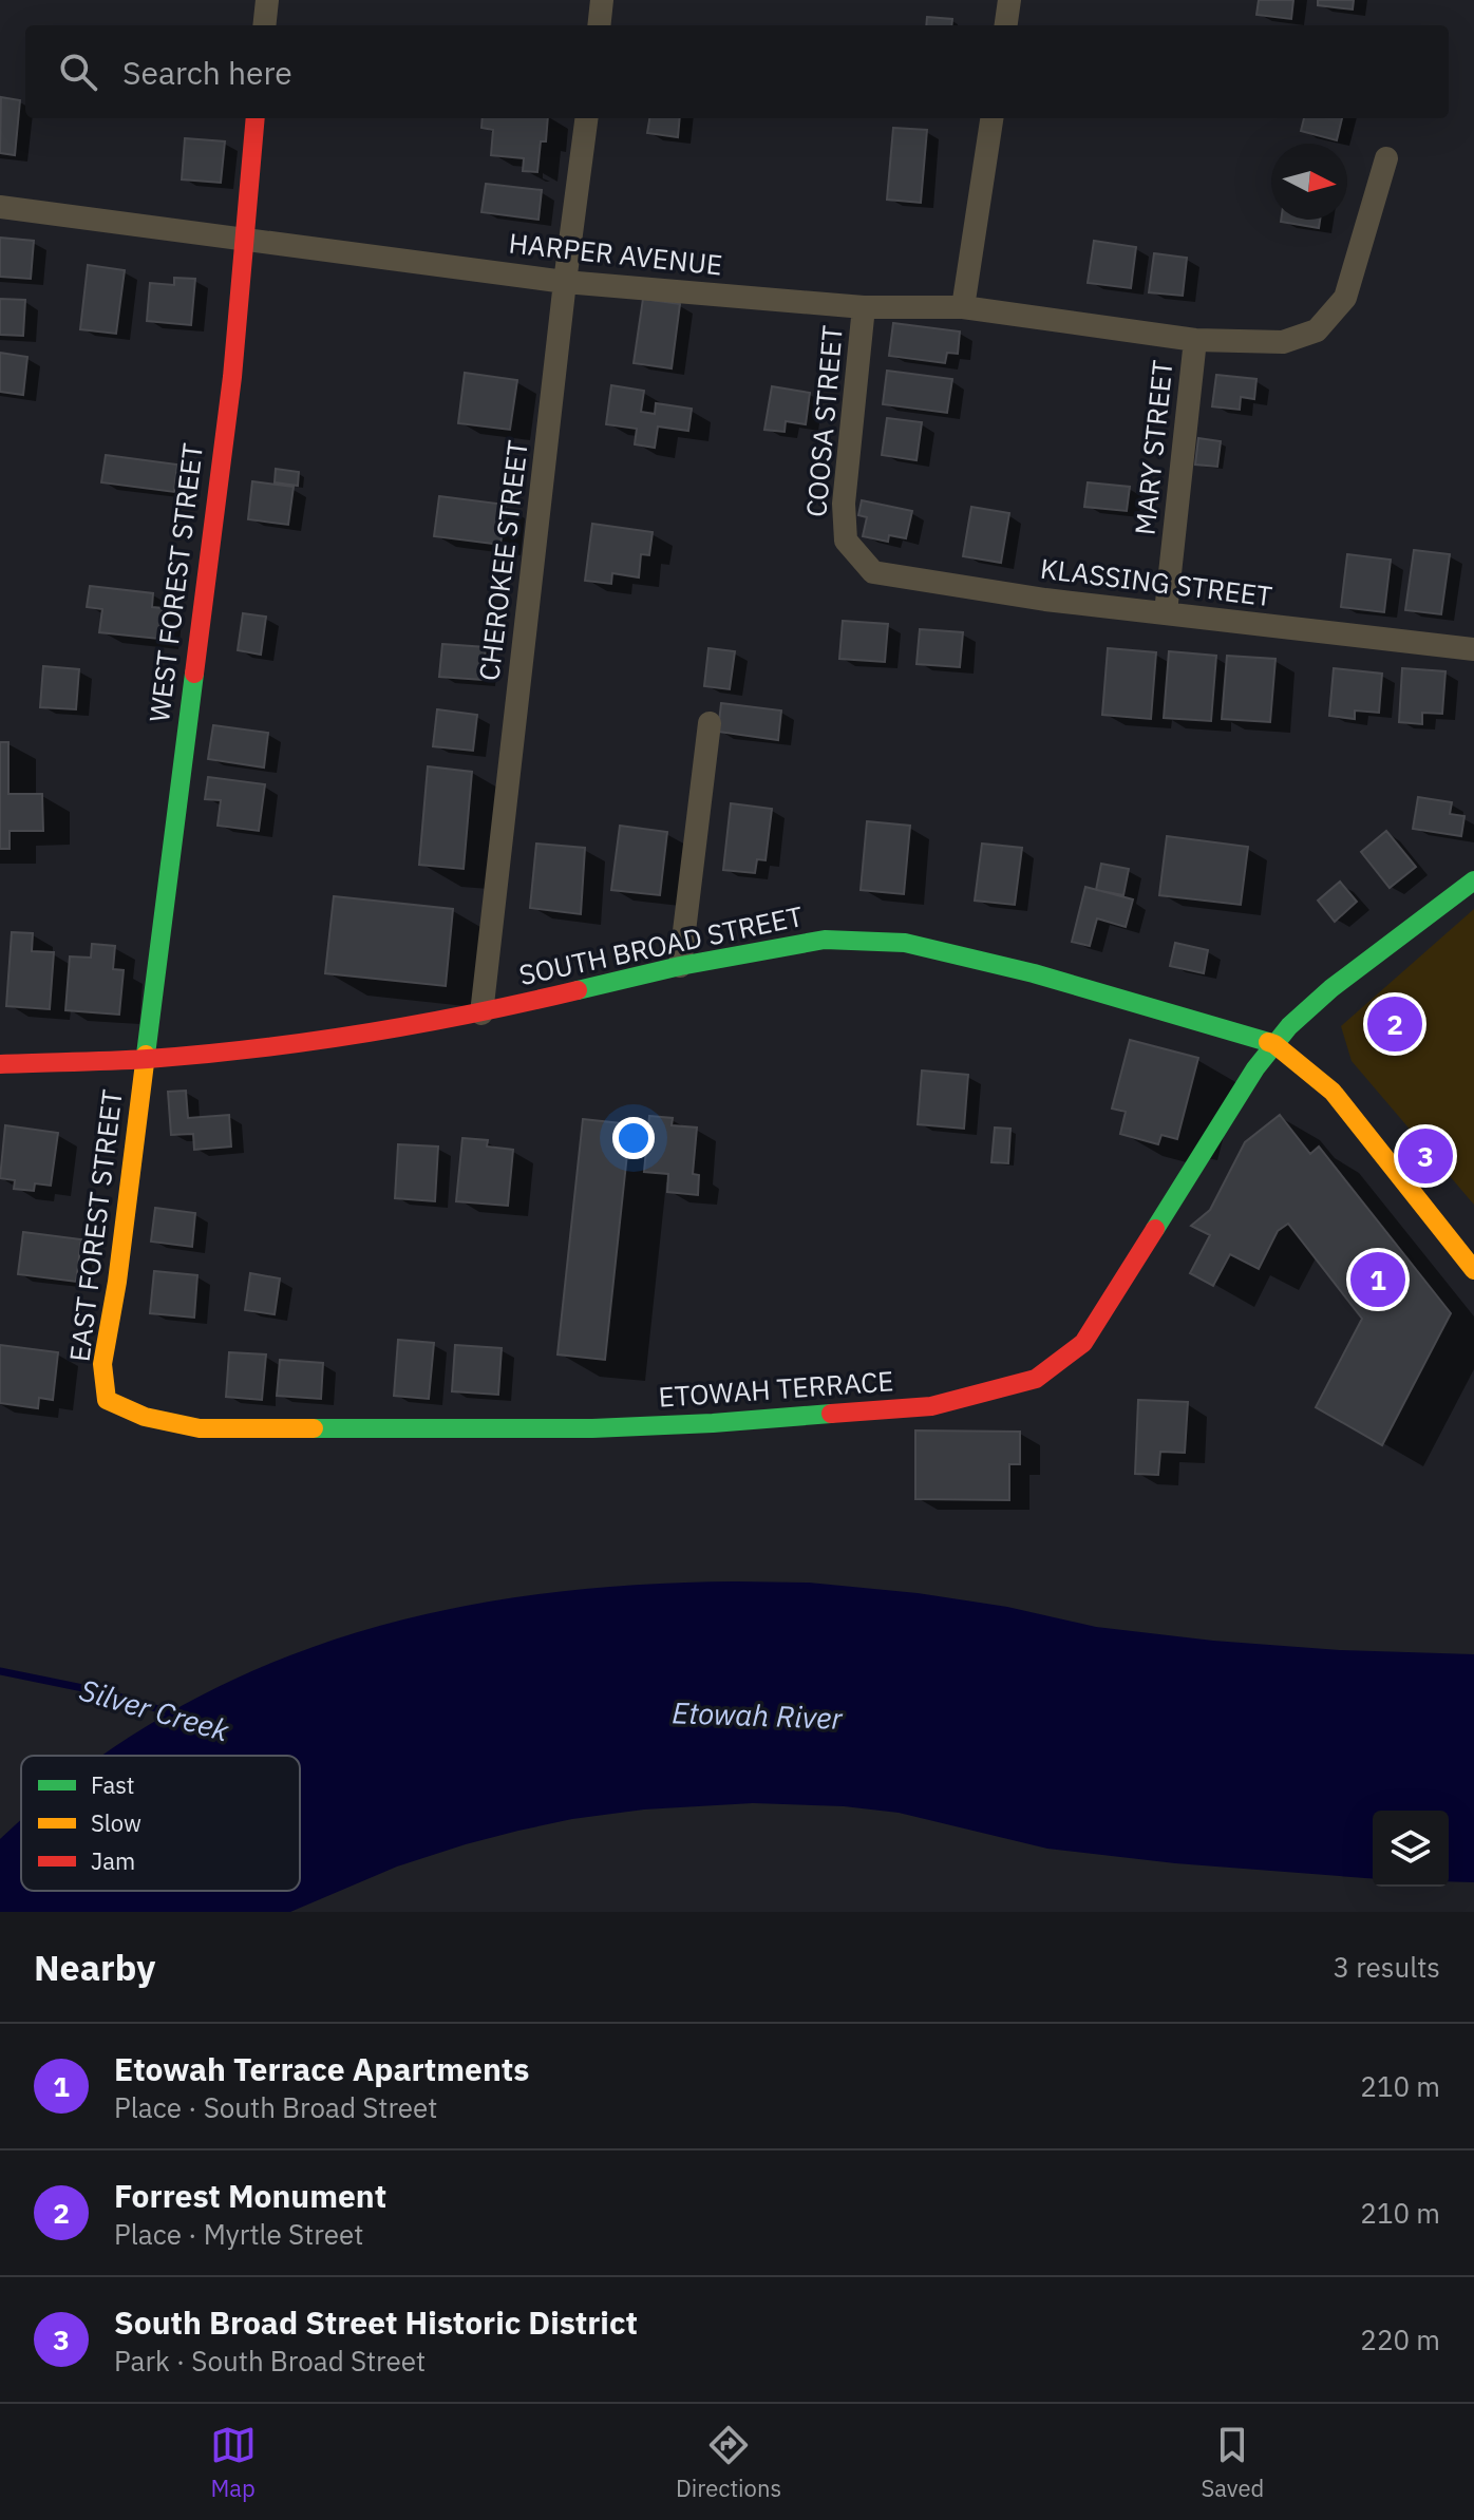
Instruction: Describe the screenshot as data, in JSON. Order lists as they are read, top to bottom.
{
  "streets": {
    "street": [
      "HARPER AVENUE",
      "COOSA STREET",
      "MARY STREET",
      "CHEROKEE STREET",
      "WEST FOREST STREET",
      "KLASSING STREET",
      "SOUTH BROAD STREET",
      "EAST FOREST STREET",
      "ETOWAH TERRACE"
    ]
  },
  "crossings": [
    ["HARPER AVENUE", "COOSA STREET"],
    ["HARPER AVENUE", "MARY STREET"],
    ["HARPER AVENUE", "CHEROKEE STREET"],
    ["HARPER AVENUE", "WEST FOREST STREET"],
    ["COOSA STREET", "KLASSING STREET"],
    ["MARY STREET", "KLASSING STREET"],
    ["CHEROKEE STREET", "SOUTH BROAD STREET"],
    ["WEST FOREST STREET", "SOUTH BROAD STREET"],
    ["WEST FOREST STREET", "EAST FOREST STREET"],
    ["SOUTH BROAD STREET", "EAST FOREST STREET"],
    ["SOUTH BROAD STREET", "ETOWAH TERRACE"],
    ["EAST FOREST STREET", "ETOWAH TERRACE"]
  ],
  "water": ["Silver Creek", "Etowah River"],
  "legend": ["Fast", "Slow", "Jam"],
  "north": "right",
  "page": {
    "search": "Search here",
    "pins": ["2", "3", "1"],
    "heading": ["Nearby", "3 results"],
    "list": [
      {
        "mark": "1",
        "name": "Etowah Terrace Apartments",
        "note": "Place · South Broad Street",
        "value": "210 m"
      },
      {
        "mark": "2",
        "name": "Forrest Monument",
        "note": "Place · Myrtle Street",
        "value": "210 m"
      },
      {
        "mark": "3",
        "name": "South Broad Street Historic District",
        "note": "Park · South Broad Street",
        "value": "220 m"
      }
    ],
    "nav": ["Map", "Directions", "Saved"]
  }
}
